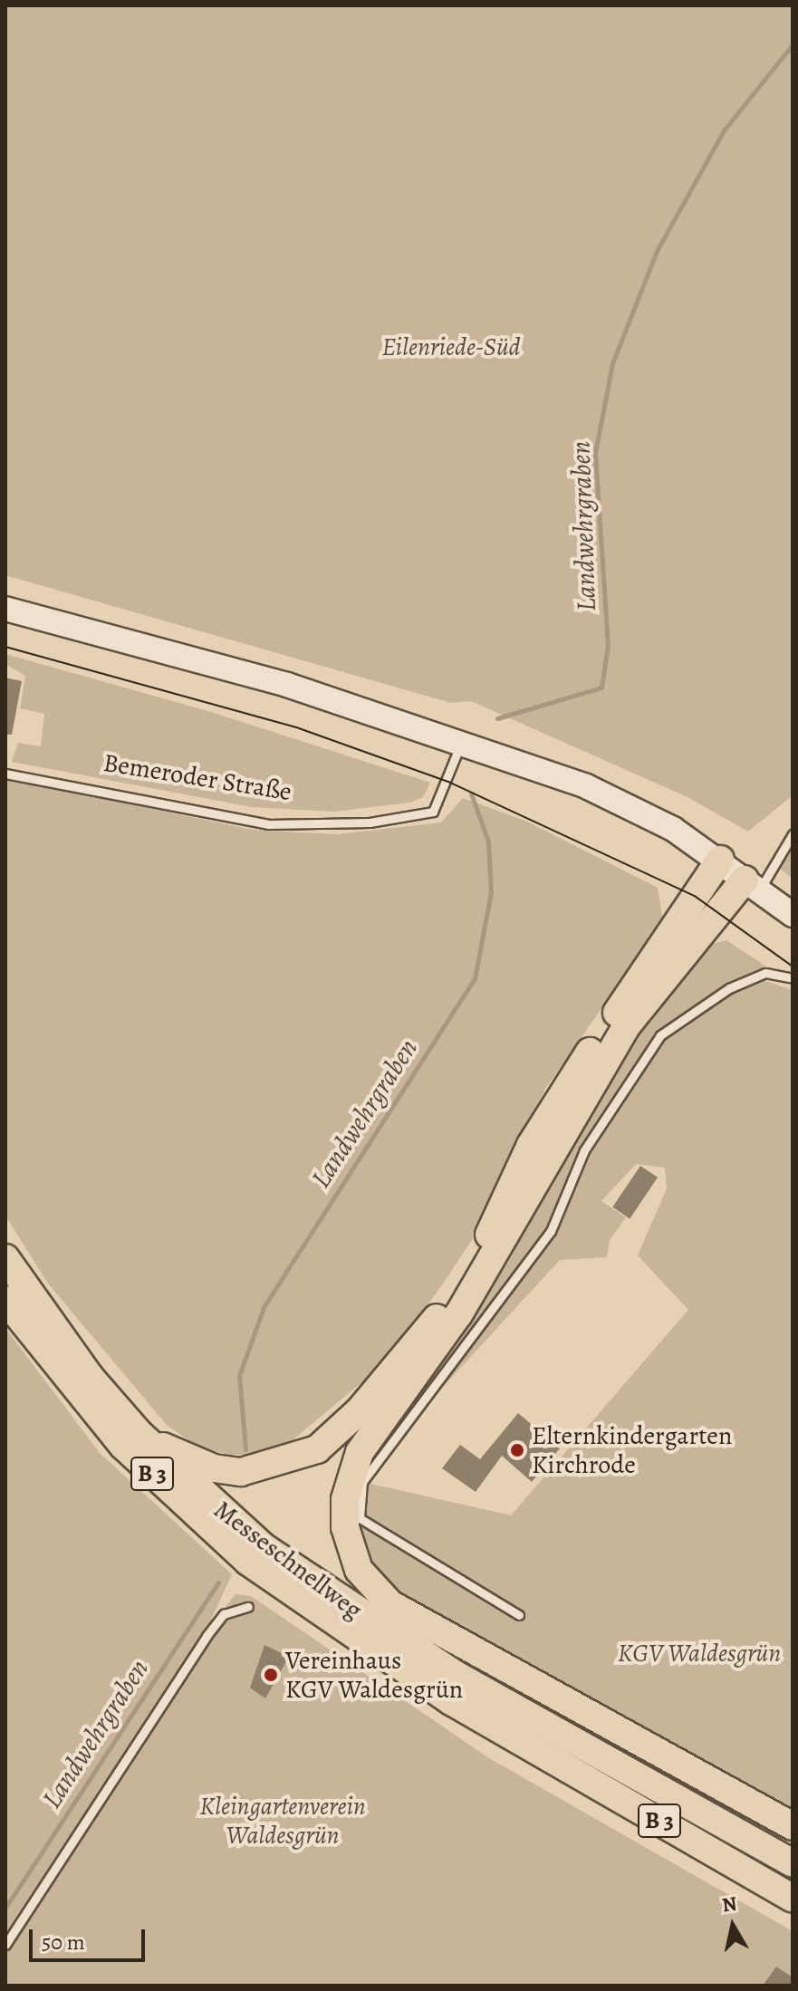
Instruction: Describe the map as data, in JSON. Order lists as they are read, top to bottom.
{
  "streets": {
    "highway": ["B 3", "Messeschnellweg"],
    "lane": ["Bemeroder Straße"]
  },
  "crossings": [
    ["B 3", "Messeschnellweg"]
  ],
  "water": ["Landwehrgraben"],
  "parks": ["Eilenriede-Süd", "KGV Waldesgrün", "Kleingartenverein Waldesgrün"],
  "places": ["Elternkindergarten Kirchrode", "Vereinhaus KGV Waldesgrün"],
  "scale_bar": "50 m",
  "north": "top"
}
